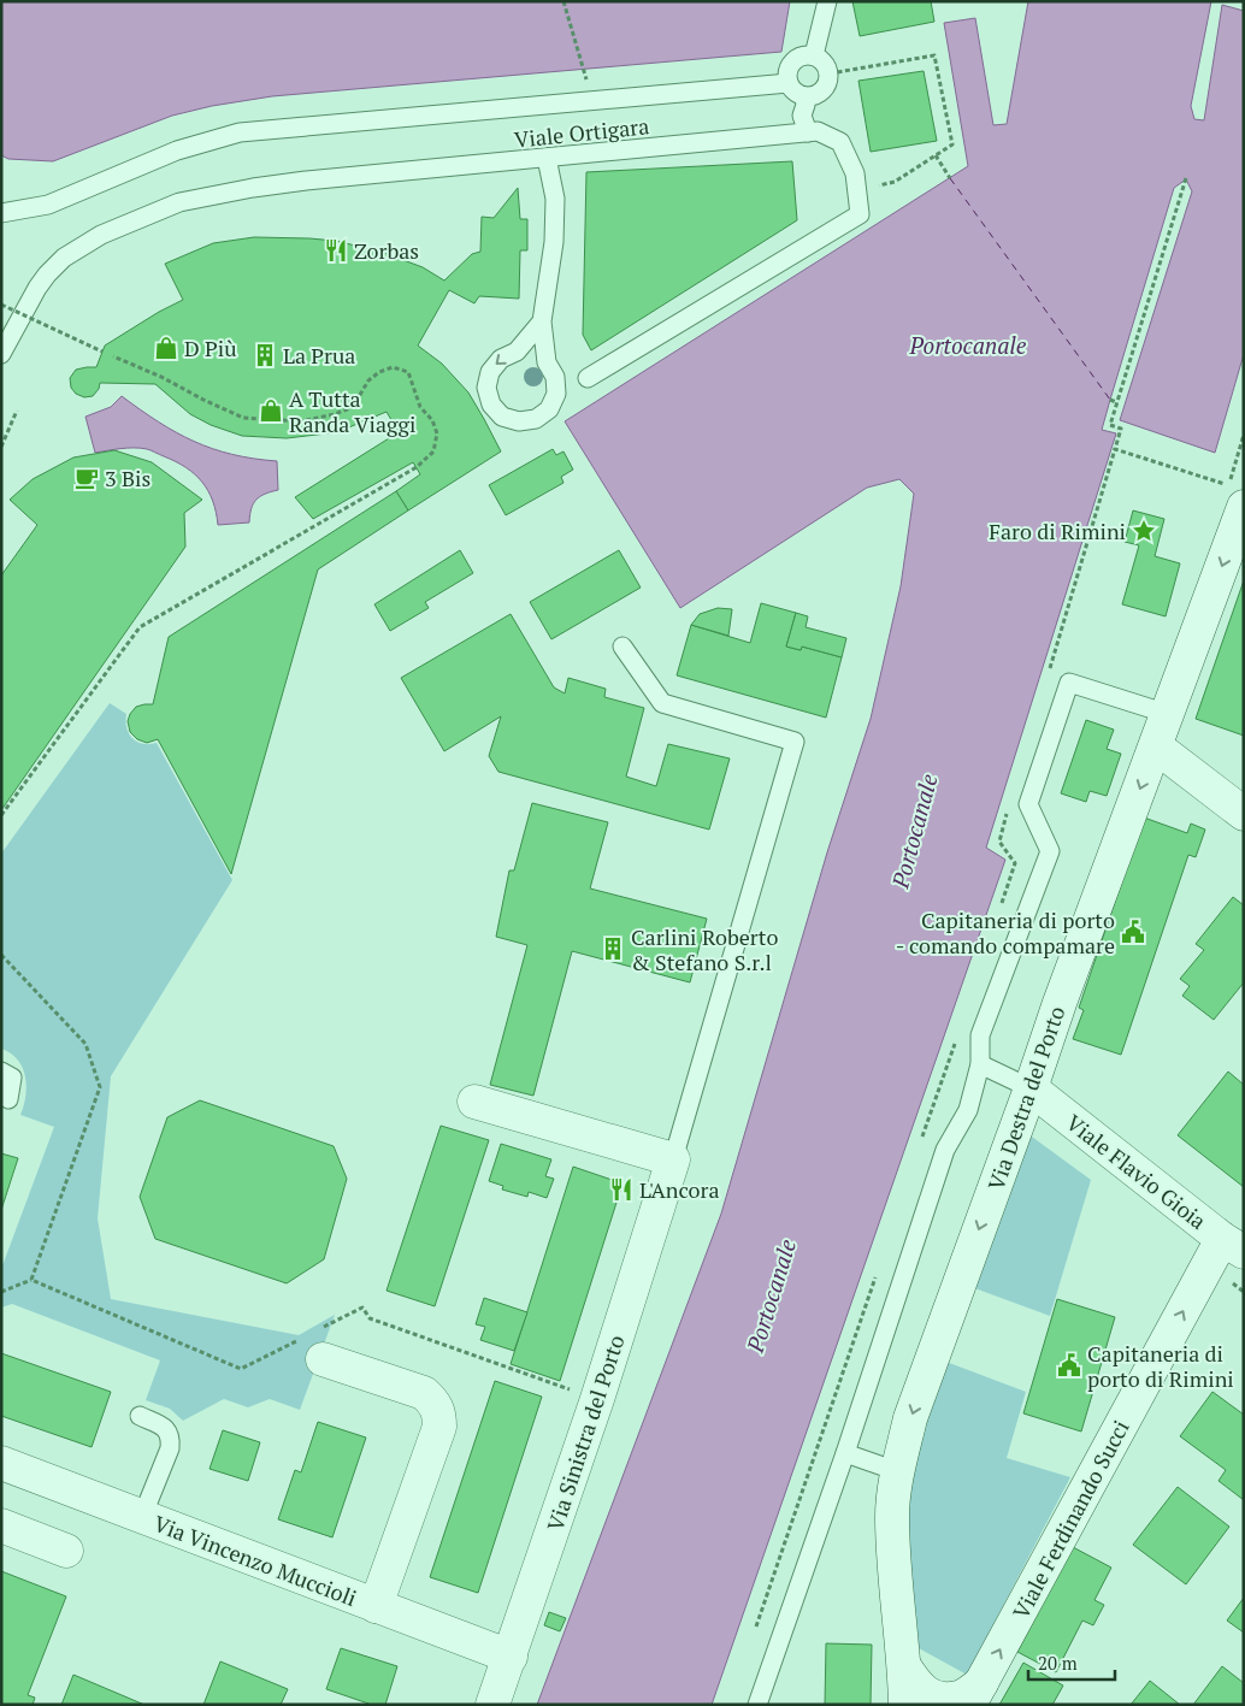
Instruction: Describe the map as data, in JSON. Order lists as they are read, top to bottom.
{
  "streets": {
    "street": [
      "Via Destra del Porto",
      "Viale Flavio Gioia",
      "Via Sinistra del Porto",
      "Viale Ferdinando Succi",
      "Via Vincenzo Muccioli"
    ],
    "lane": ["Viale Ortigara"]
  },
  "crossings": [
    ["Via Destra del Porto", "Viale Flavio Gioia"],
    ["Viale Flavio Gioia", "Viale Ferdinando Succi"],
    ["Via Sinistra del Porto", "Via Vincenzo Muccioli"]
  ],
  "one_way": ["Via Destra del Porto", "Viale Ferdinando Succi"],
  "water": ["Portocanale"],
  "places": {
    "restaurant": ["Zorbas", "L'Ancora"],
    "shop": ["D Più", "A Tutta Randa Viaggi"],
    "building": ["La Prua", "Carlini Roberto & Stefano S.r.l"],
    "cafe": ["3 Bis"],
    "place": ["Faro di Rimini"],
    "public building": ["Capitaneria di porto - comando compamare", "Capitaneria di porto di Rimini"]
  },
  "scale_bar": "20 m"
}
